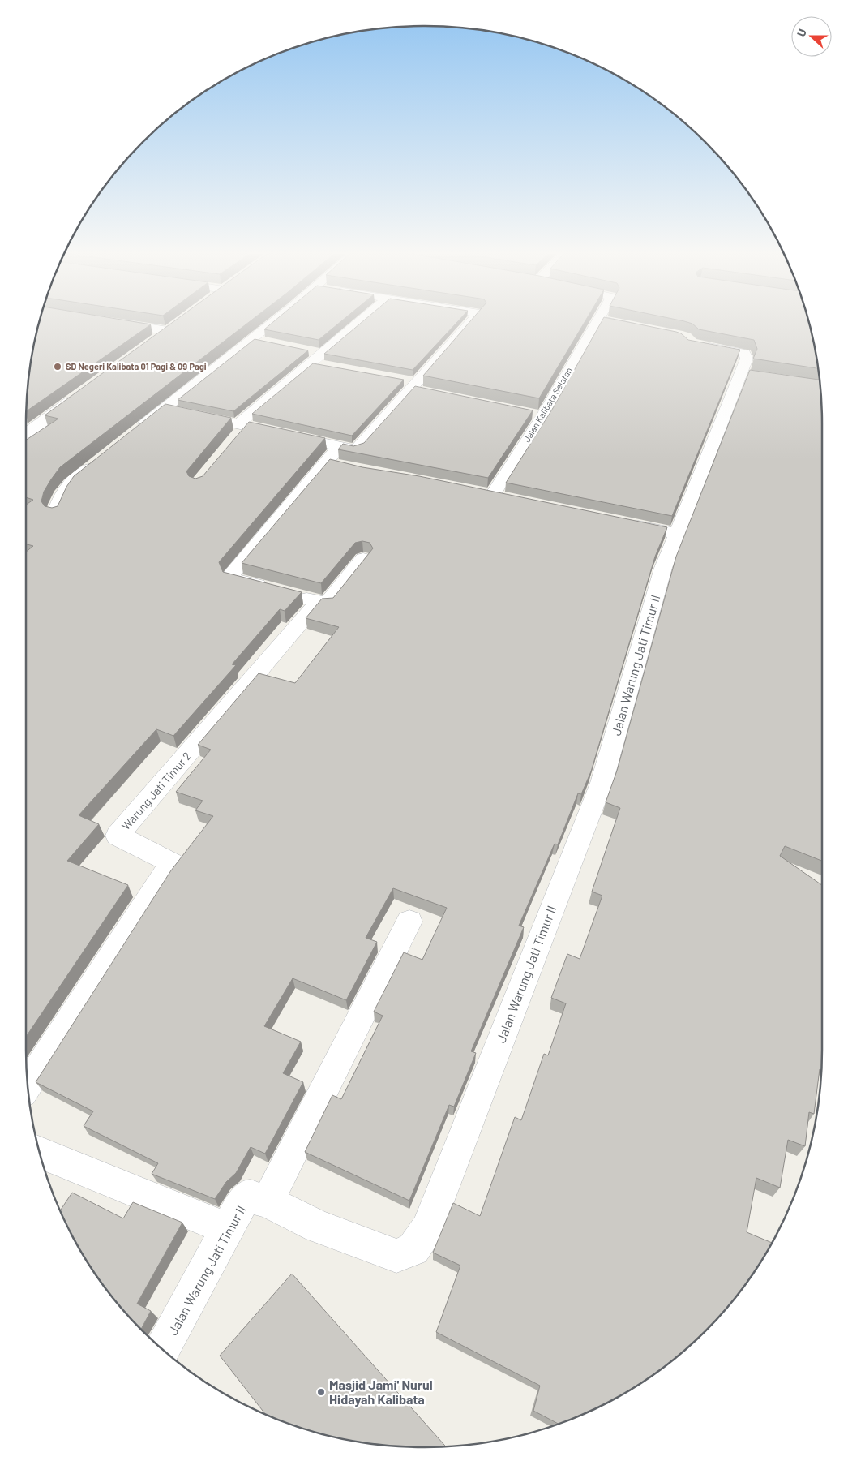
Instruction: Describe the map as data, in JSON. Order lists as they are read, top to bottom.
{
  "streets": {
    "street": ["Jalan Kalibata Selatan", "Jalan Warung Jati Timur II", "Warung Jati Timur 2"]
  },
  "places": ["SD Negeri Kalibata 01 Pagi & 09 Pagi", "Masjid Jami' Nurul Hidayah Kalibata"],
  "north": "left"
}
